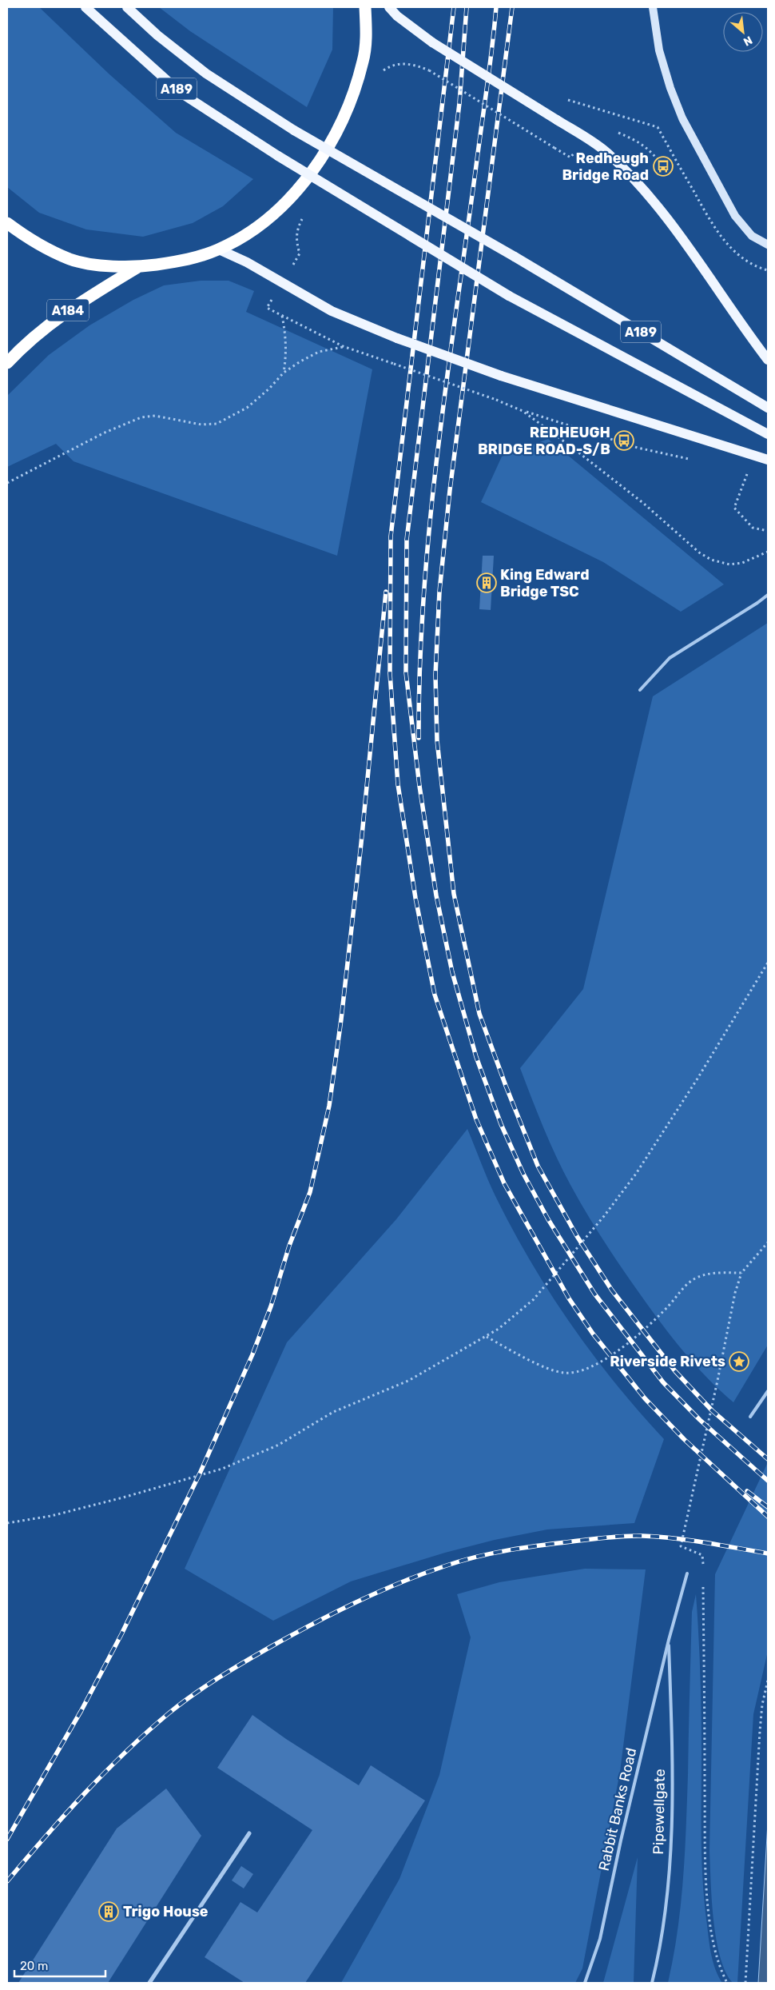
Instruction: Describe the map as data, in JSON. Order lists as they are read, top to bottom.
{
  "streets": {
    "highway": ["A184"],
    "main road": ["A189"],
    "lane": ["Rabbit Banks Road", "Pipewellgate"]
  },
  "crossings": [
    ["Rabbit Banks Road", "Pipewellgate"]
  ],
  "places": {
    "bus stop": ["Redheugh Bridge Road", "REDHEUGH BRIDGE ROAD-S/B"],
    "building": ["King Edward Bridge TSC", "Trigo House"],
    "place": ["Riverside Rivets"]
  },
  "scale_bar": "20 m",
  "north": "bottom right"
}
